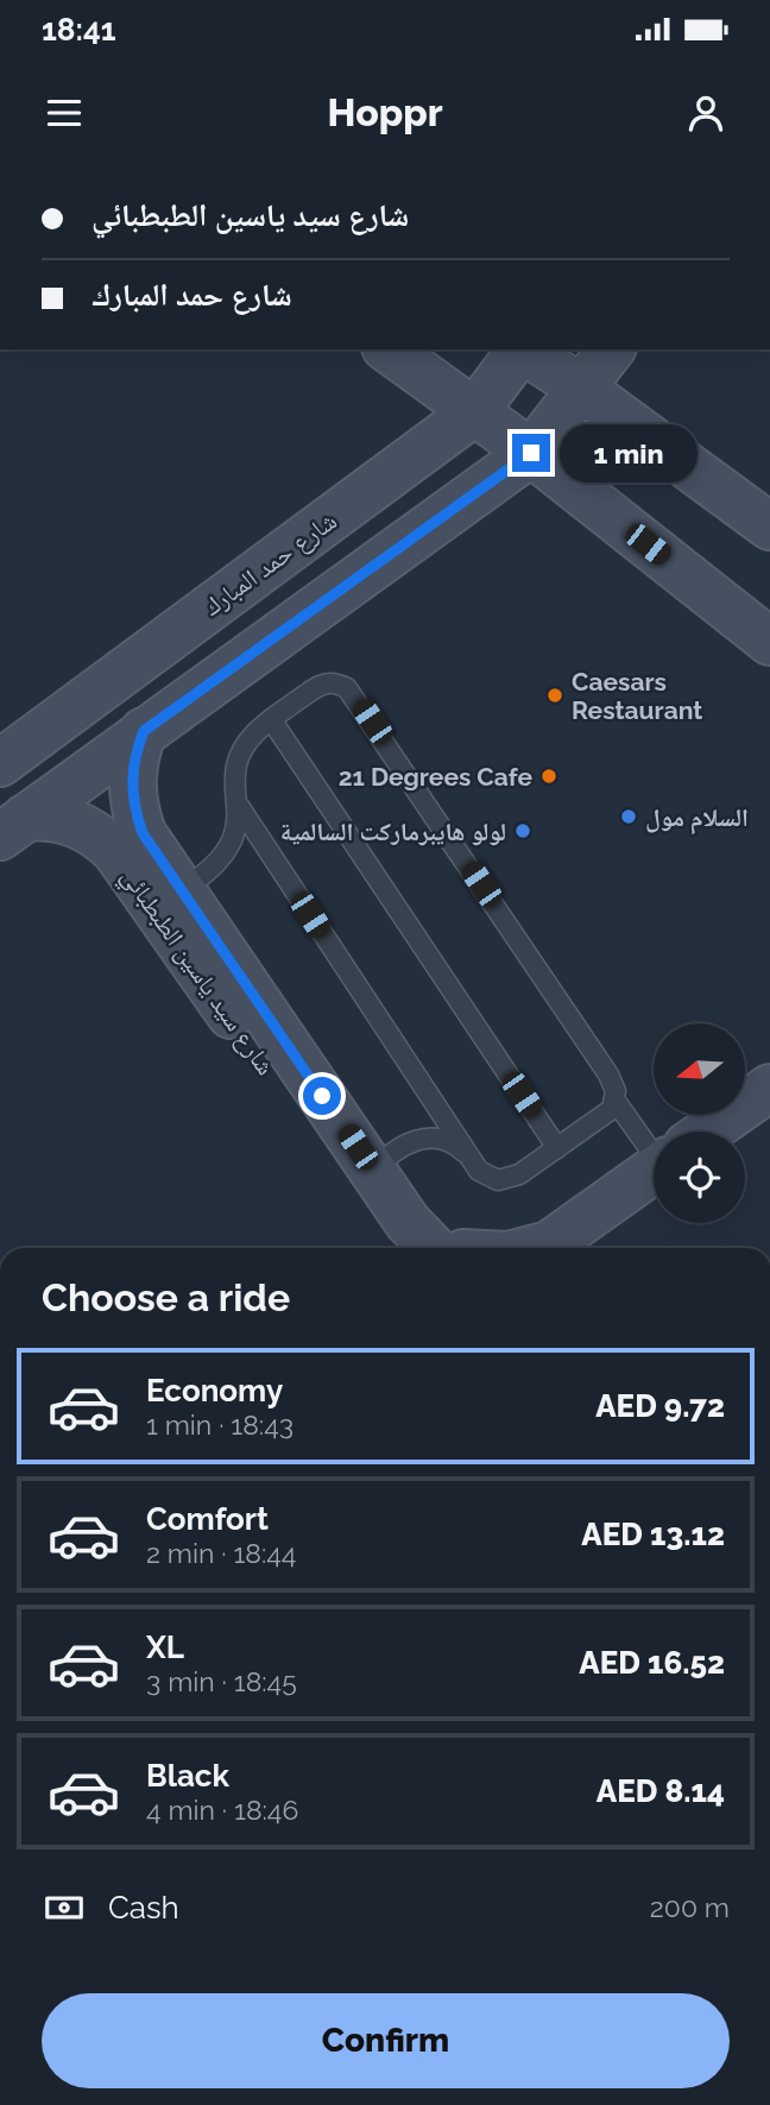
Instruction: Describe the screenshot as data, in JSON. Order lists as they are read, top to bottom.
{
  "streets": {
    "street": ["شارع حمد المبارك", "شارع سيد ياسين الطبطبائي"]
  },
  "places": [
    "Caesars Restaurant",
    "21 Degrees Cafe",
    "السلام مول",
    "لولو هايبرماركت السالمية"
  ],
  "north": "left",
  "page": {
    "status": "18:41",
    "header": "Hoppr",
    "banner": ["شارع سيد ياسين الطبطبائي", "شارع حمد المبارك"],
    "bubble": "1 min",
    "heading": "Choose a ride",
    "list": [
      {
        "name": "Economy",
        "note": "1 min · 18:43",
        "value": "AED 9.72"
      },
      {
        "name": "Comfort",
        "note": "2 min · 18:44",
        "value": "AED 13.12"
      },
      {
        "name": "XL",
        "note": "3 min · 18:45",
        "value": "AED 16.52"
      },
      {
        "name": "Black",
        "note": "4 min · 18:46",
        "value": "AED 8.14"
      }
    ],
    "pay": ["Cash", "200 m"],
    "buttons": "Confirm"
  }
}
